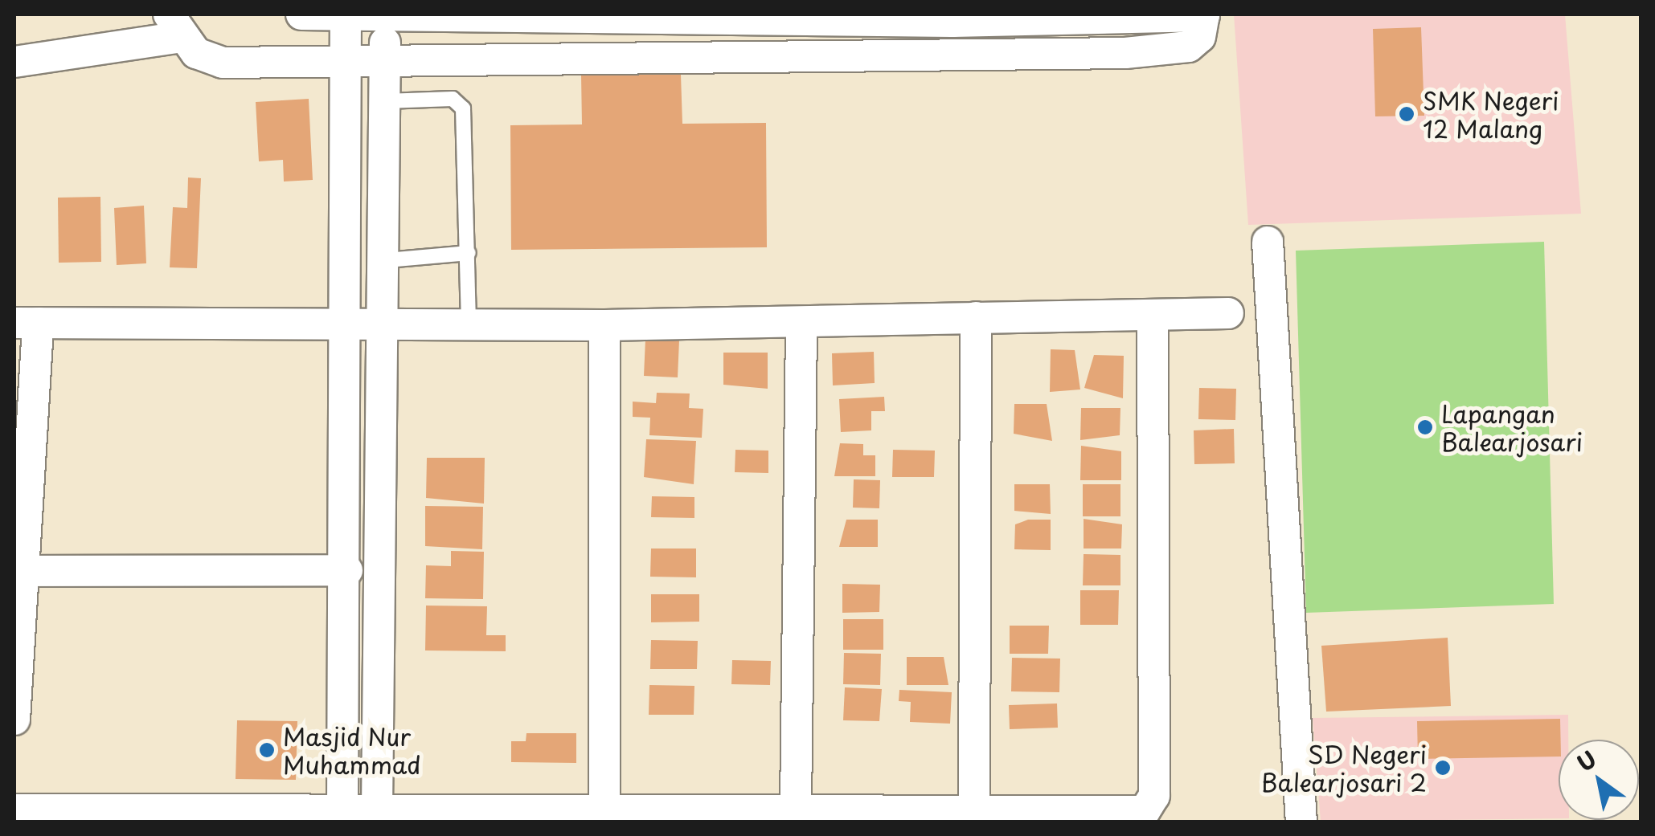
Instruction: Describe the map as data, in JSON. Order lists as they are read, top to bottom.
{
  "places": [
    "SMK Negeri 12 Malang",
    "Lapangan Balearjosari",
    "Masjid Nur Muhammad",
    "SD Negeri Balearjosari 2"
  ],
  "north": "top left"
}
